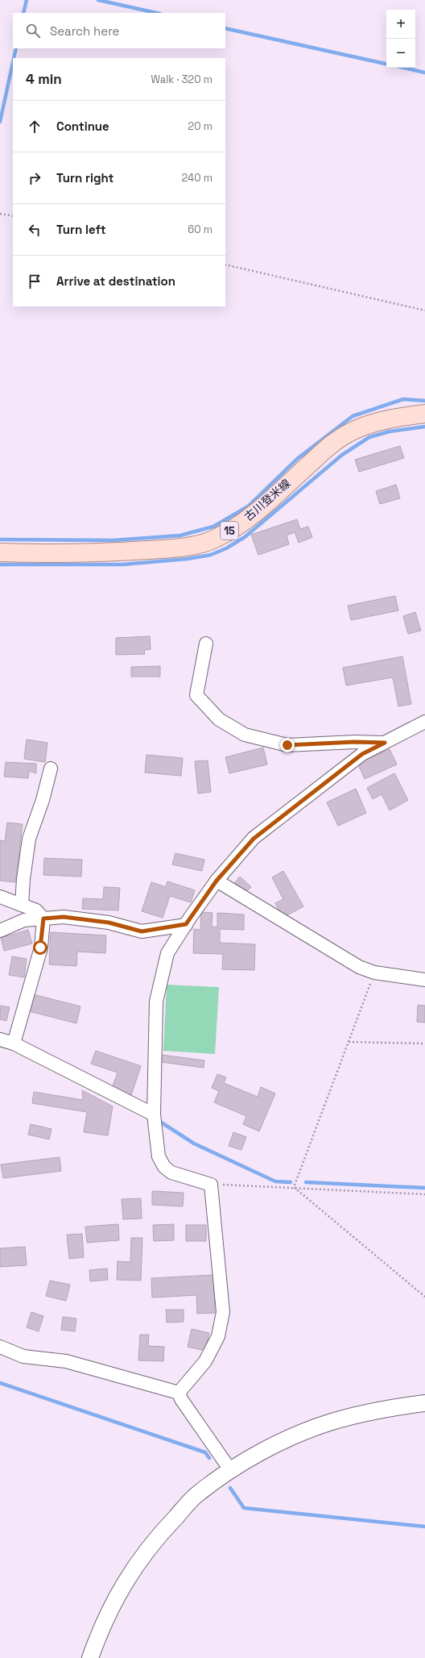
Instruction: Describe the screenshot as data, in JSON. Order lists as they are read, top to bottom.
{
  "streets": {
    "main road": ["古川登米線", "15"]
  },
  "page": {
    "map_buttons": ["+", "−"],
    "search": "Search here",
    "heading": ["4 min", "Walk · 320 m"],
    "list": [
      ["Continue", "20 m"],
      ["Turn right", "240 m"],
      ["Turn left", "60 m"],
      "Arrive at destination"
    ]
  }
}
